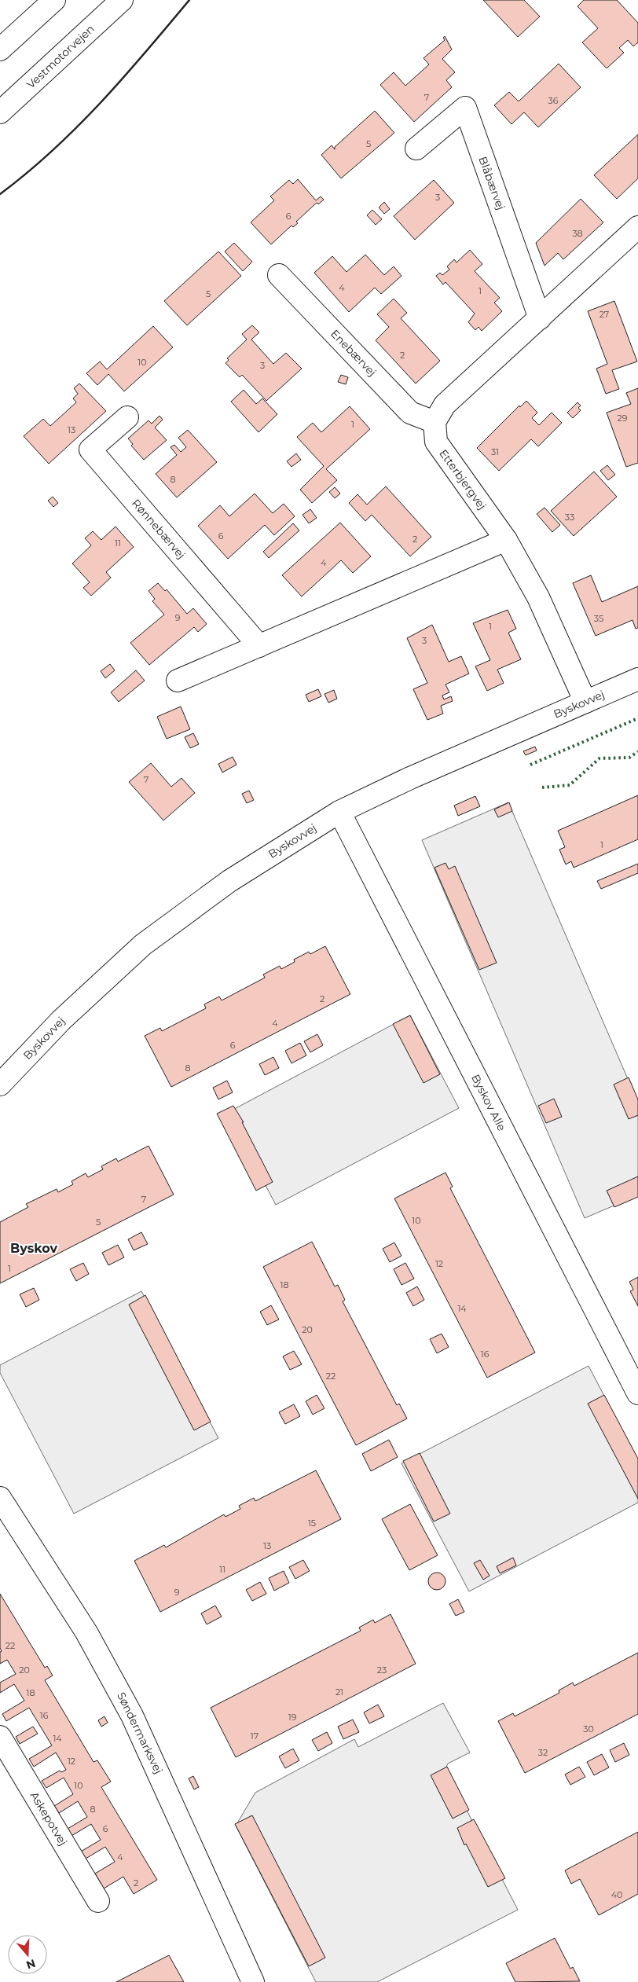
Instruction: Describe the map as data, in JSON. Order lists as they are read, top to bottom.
{
  "streets": {
    "main road": [
      "Vestmotorvejen",
      "Blåbærvej",
      "Enebærvej",
      "Etterbjergvej",
      "Rønnebærvej",
      "Byskovvej",
      "Byskov Alle",
      "Søndermarksvej",
      "Askepotvej"
    ]
  },
  "crossings": [
    ["Enebærvej", "Etterbjergvej"],
    ["Etterbjergvej", "Byskovvej"],
    ["Byskovvej", "Byskov Alle"]
  ],
  "districts": ["Byskov"],
  "house_numbers": [
    "7",
    "36",
    "5",
    "3",
    "6",
    "38",
    "4",
    "1",
    "5",
    "27",
    "2",
    "10",
    "3",
    "29",
    "1",
    "13",
    "31",
    "8",
    "33",
    "6",
    "2",
    "11",
    "4",
    "9",
    "35",
    "1",
    "3",
    "7",
    "1",
    "2",
    "4",
    "6",
    "8",
    "7",
    "10",
    "5",
    "12",
    "1",
    "18",
    "14",
    "20",
    "16",
    "22",
    "15",
    "13",
    "11",
    "9",
    "22",
    "20",
    "23",
    "21",
    "18",
    "16",
    "19",
    "30",
    "17",
    "14",
    "32",
    "12",
    "10",
    "8",
    "6",
    "4",
    "2",
    "40"
  ],
  "north": "bottom"
}
